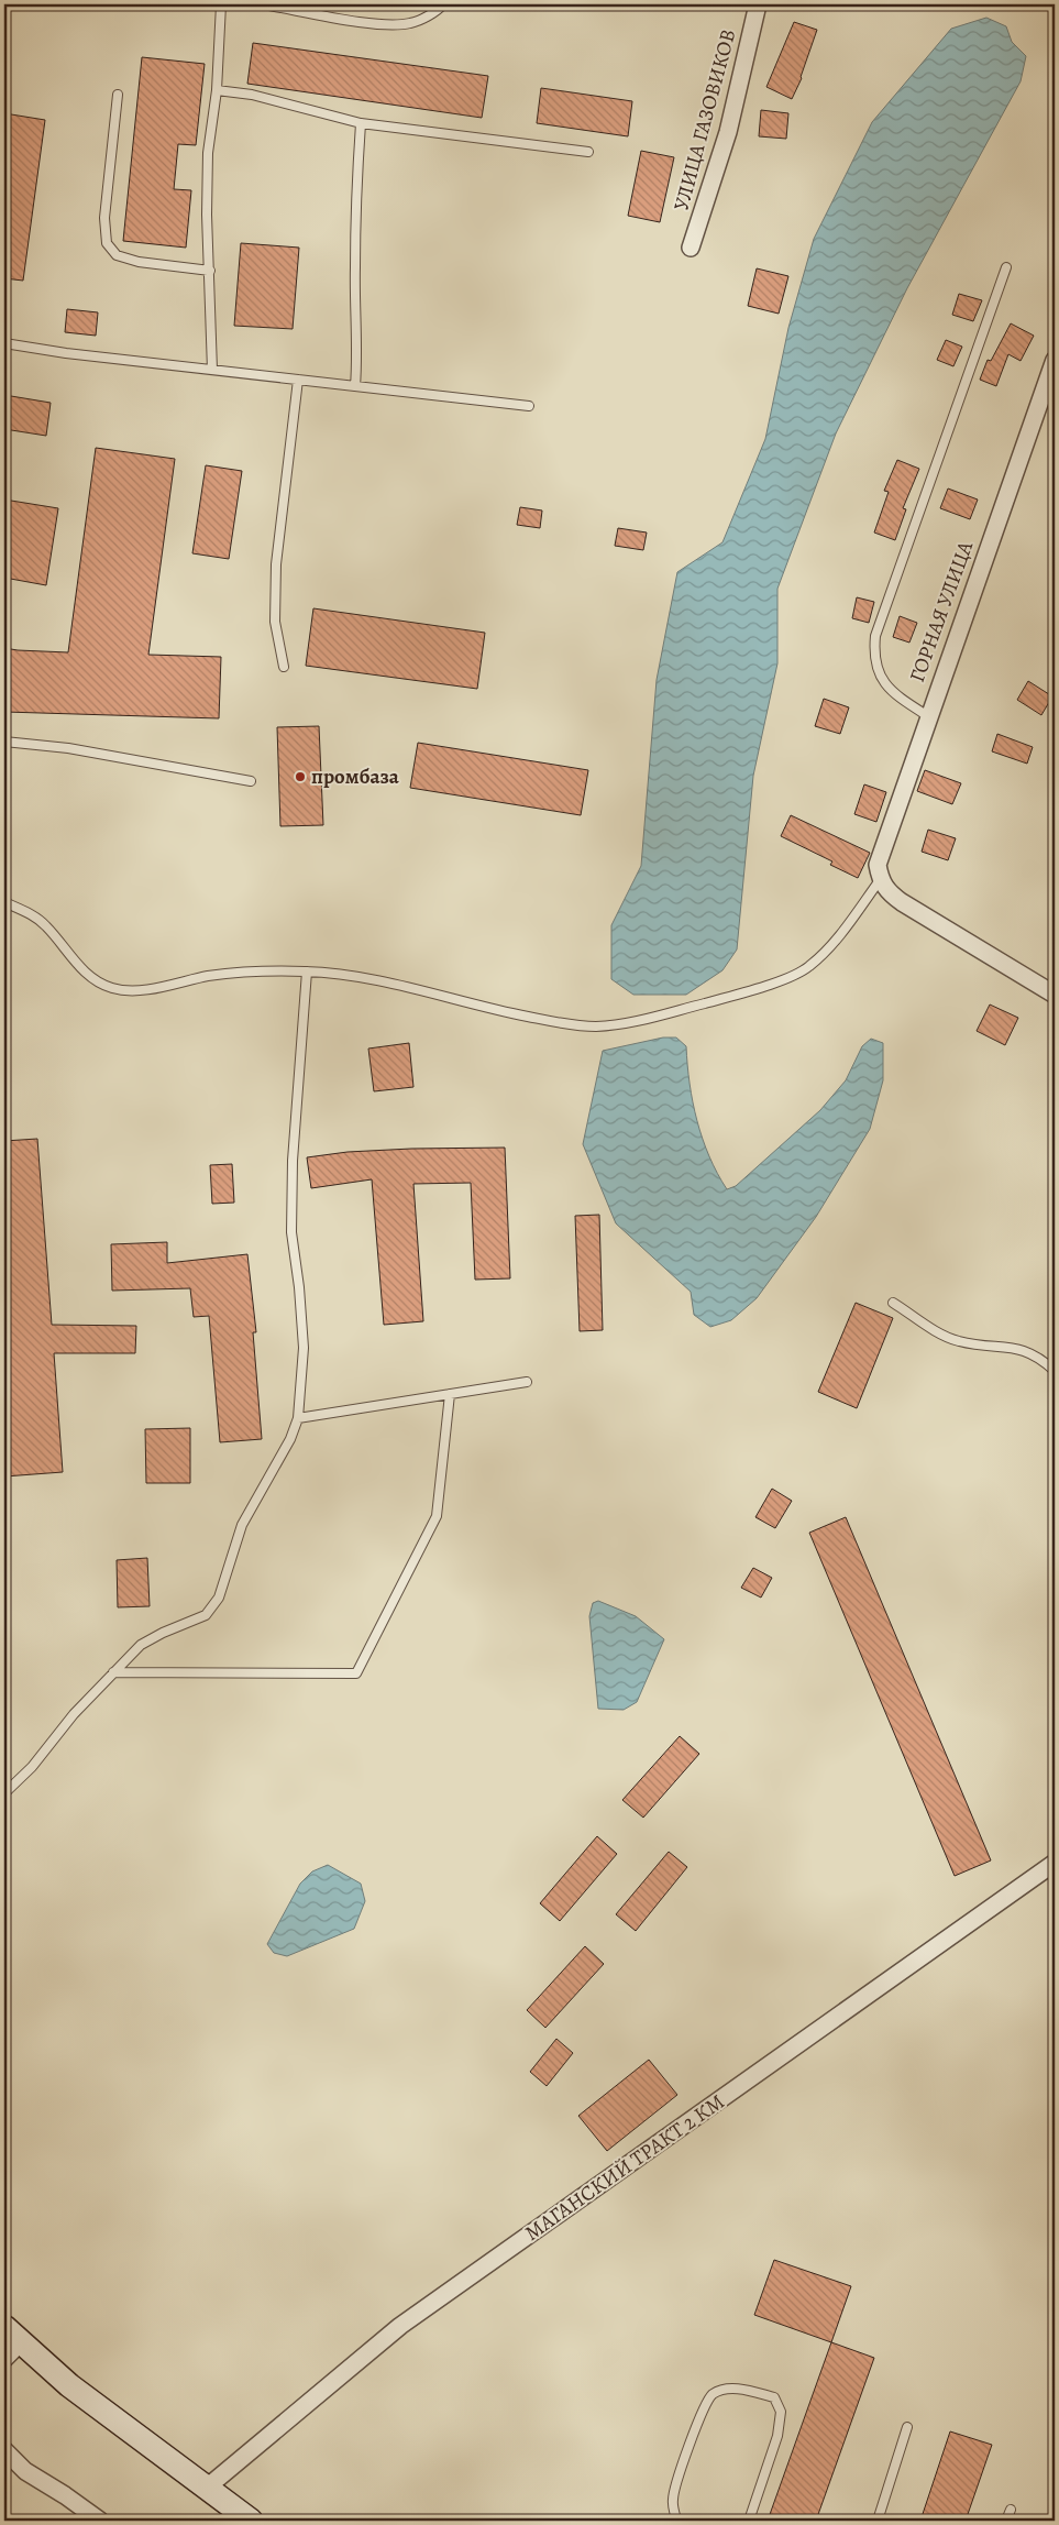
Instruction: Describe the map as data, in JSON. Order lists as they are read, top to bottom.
{
  "streets": {
    "street": ["УЛИЦА ГАЗОВИКОВ", "ГОРНАЯ УЛИЦА", "МАГАНСКИЙ ТРАКТ 2 КМ"]
  },
  "places": ["промбаза"]
}
